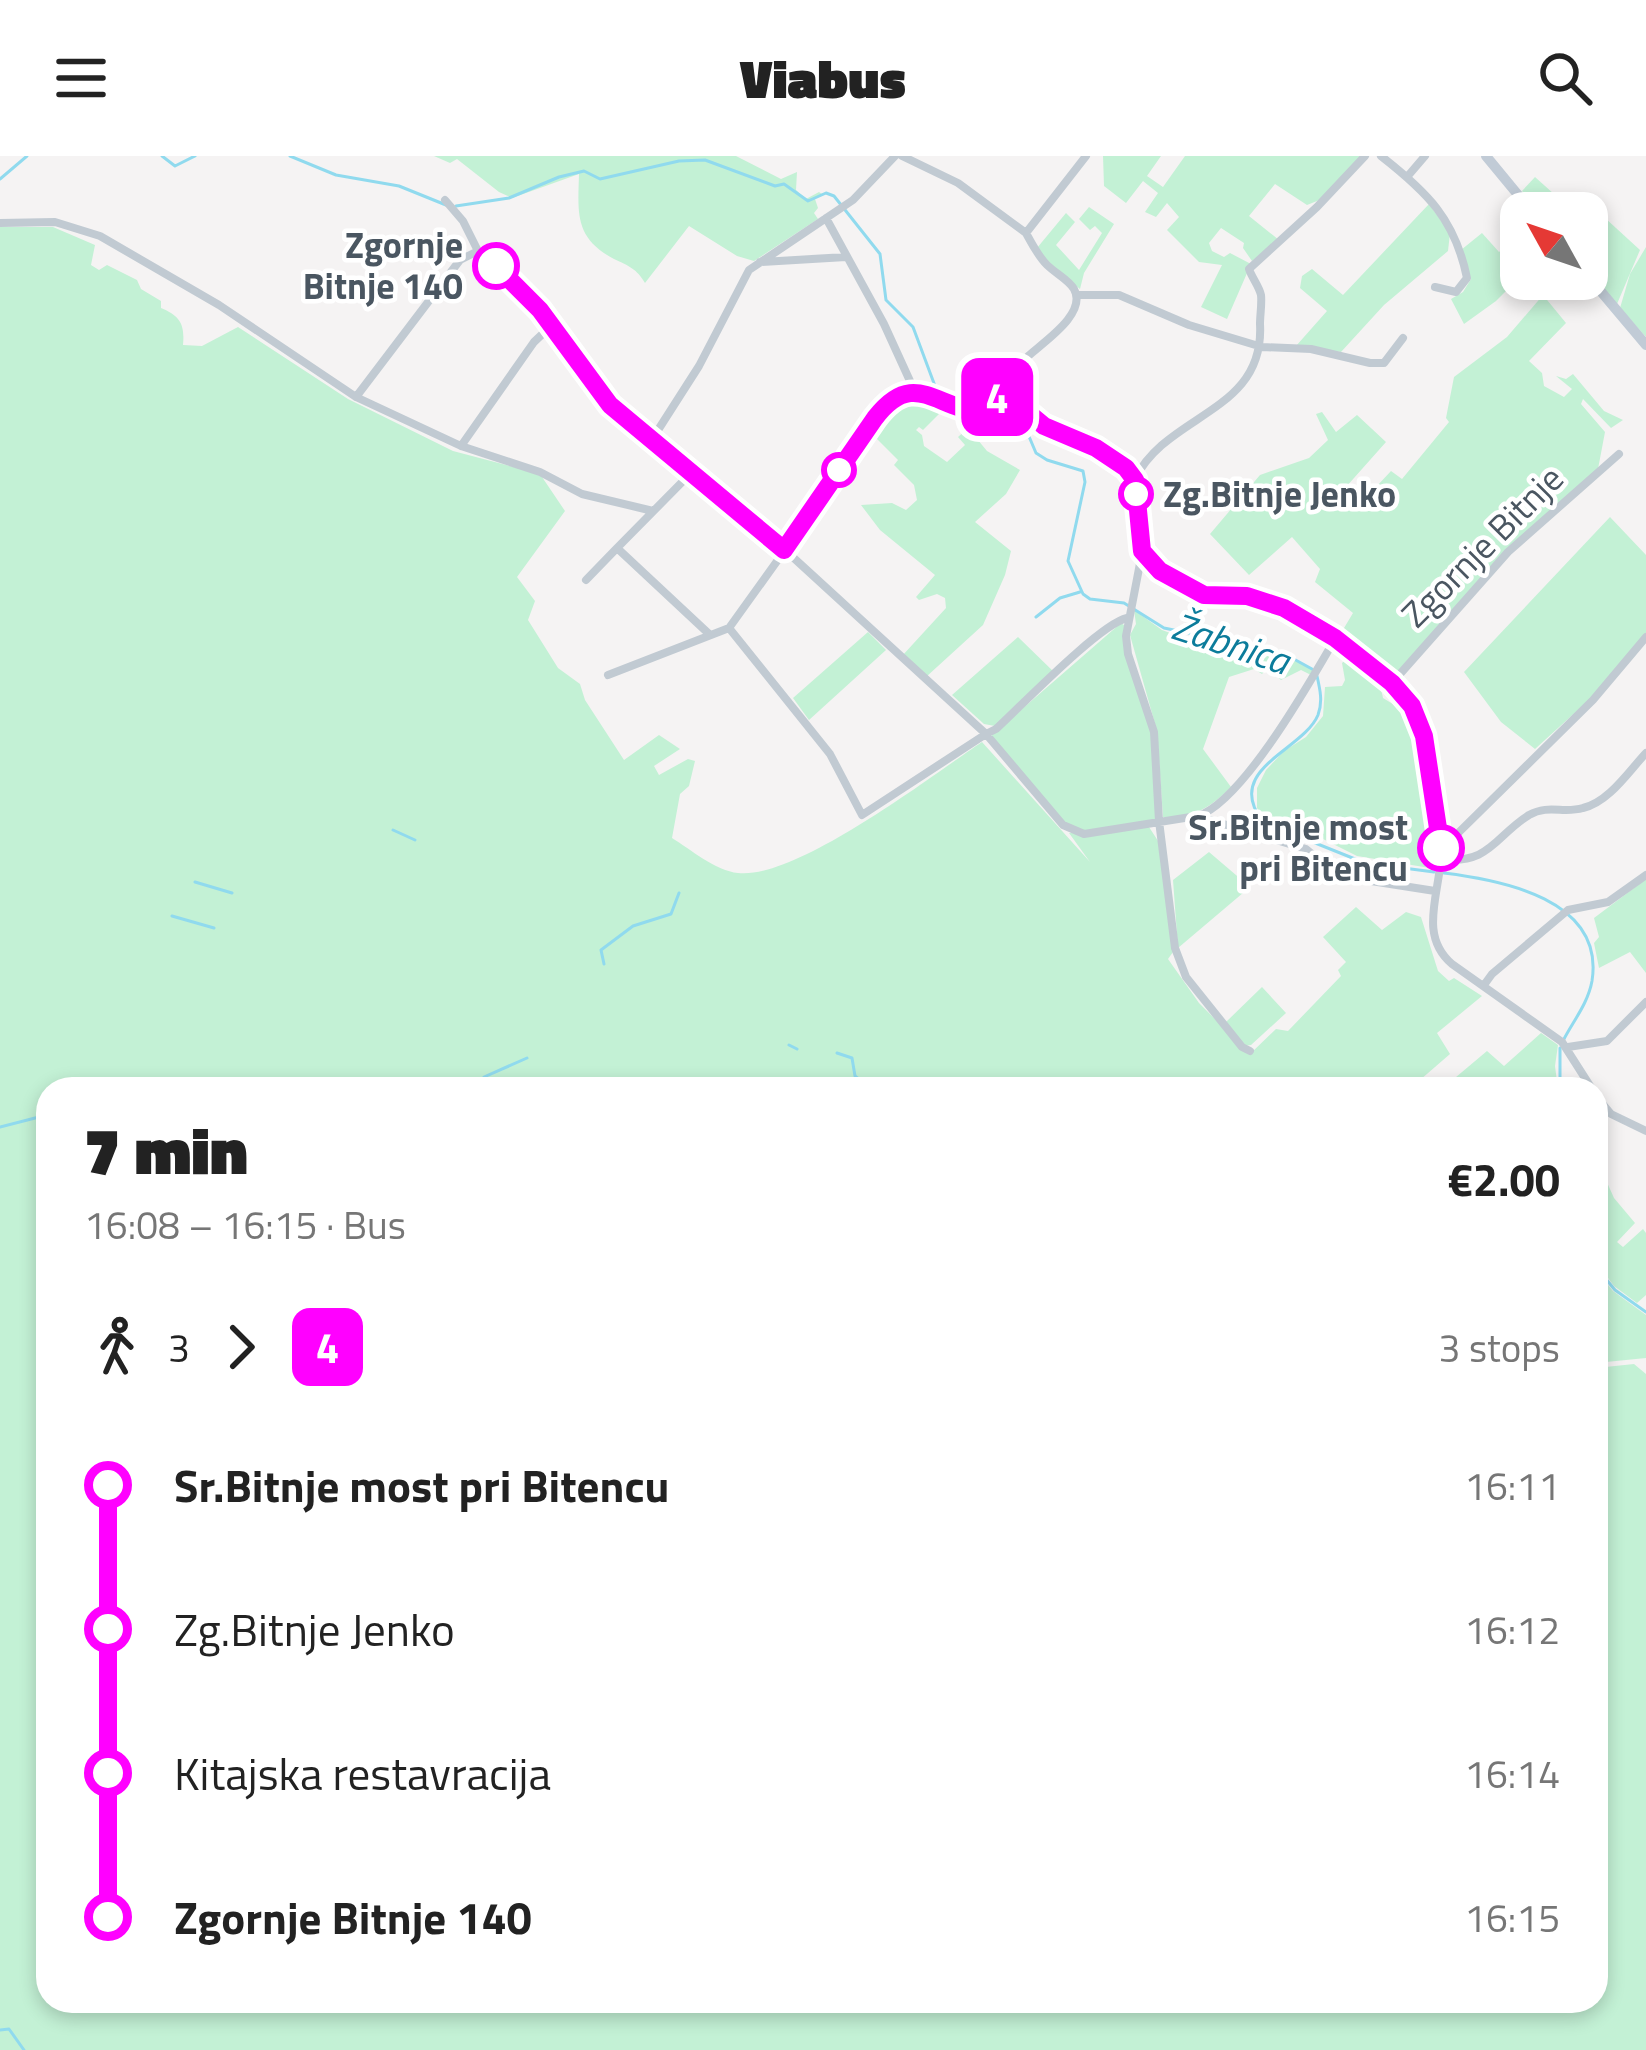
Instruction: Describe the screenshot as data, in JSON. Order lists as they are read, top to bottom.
{
  "streets": {
    "street": ["Zgornje Bitnje"]
  },
  "water": ["Žabnica"],
  "places": ["Zgornje Bitnje 140", "Zg.Bitnje Jenko", "Sr.Bitnje most pri Bitencu"],
  "lines": ["bus line 4"],
  "north": "top left",
  "page": {
    "header": "Viabus",
    "on_map": "4",
    "heading": ["7 min", "16:08 – 16:15 · Bus", "€2.00"],
    "legs": ["3", "4", "3 stops"],
    "list": [
      {
        "name": "Sr.Bitnje most pri Bitencu",
        "value": "16:11"
      },
      {
        "name": "Zg.Bitnje Jenko",
        "value": "16:12"
      },
      {
        "name": "Kitajska restavracija",
        "value": "16:14"
      },
      {
        "name": "Zgornje Bitnje 140",
        "value": "16:15"
      }
    ]
  }
}
